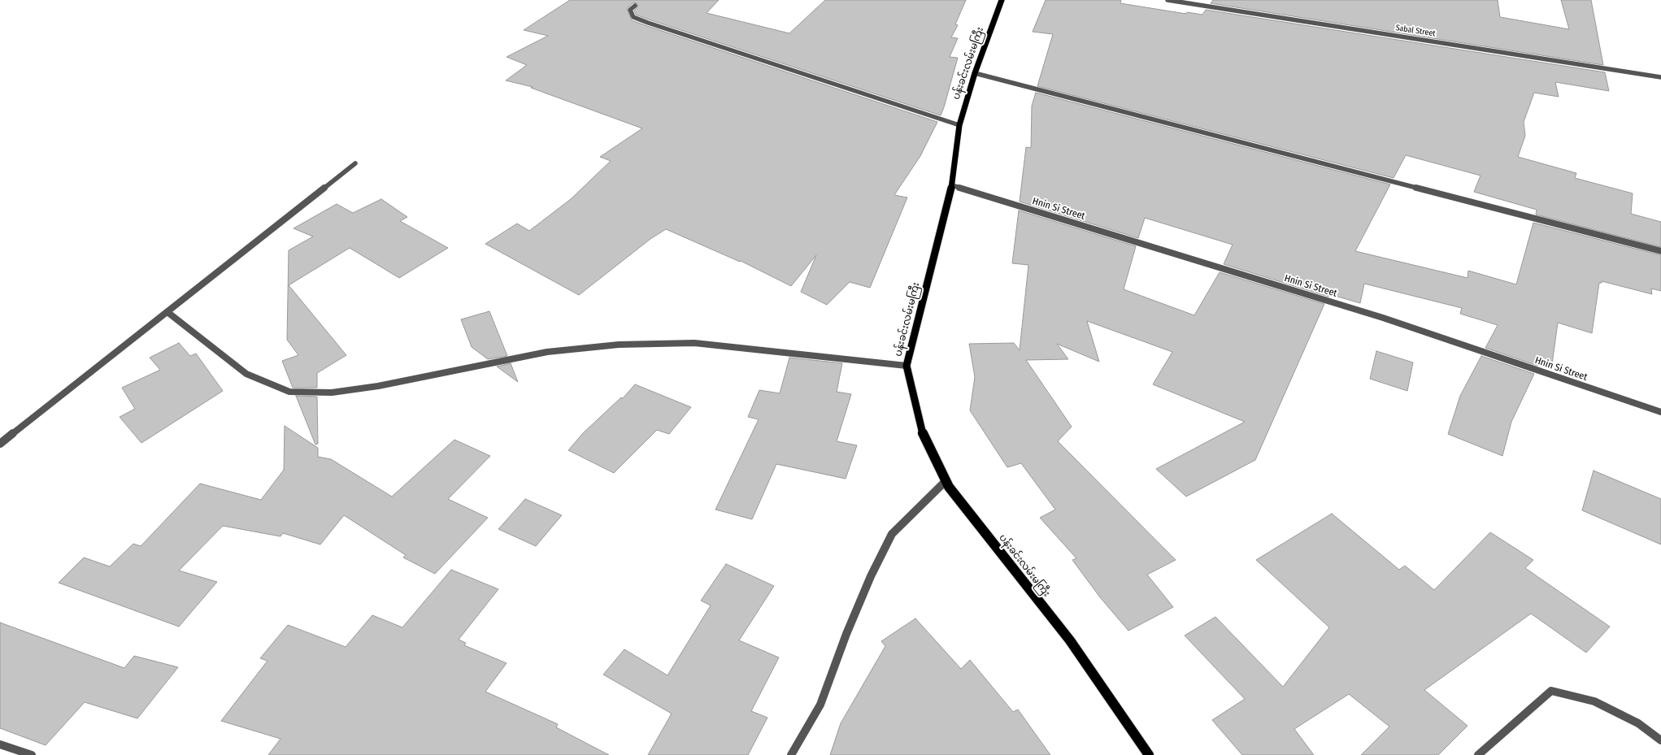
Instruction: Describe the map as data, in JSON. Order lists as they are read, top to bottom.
{
  "streets": {
    "main road": ["ပန်းခင်းလမ်းမကြီး"],
    "street": ["Sabal Street", "Hnin Si Street"]
  },
  "crossings": [
    ["ပန်းခင်းလမ်းမကြီး", "Hnin Si Street"]
  ]
}
